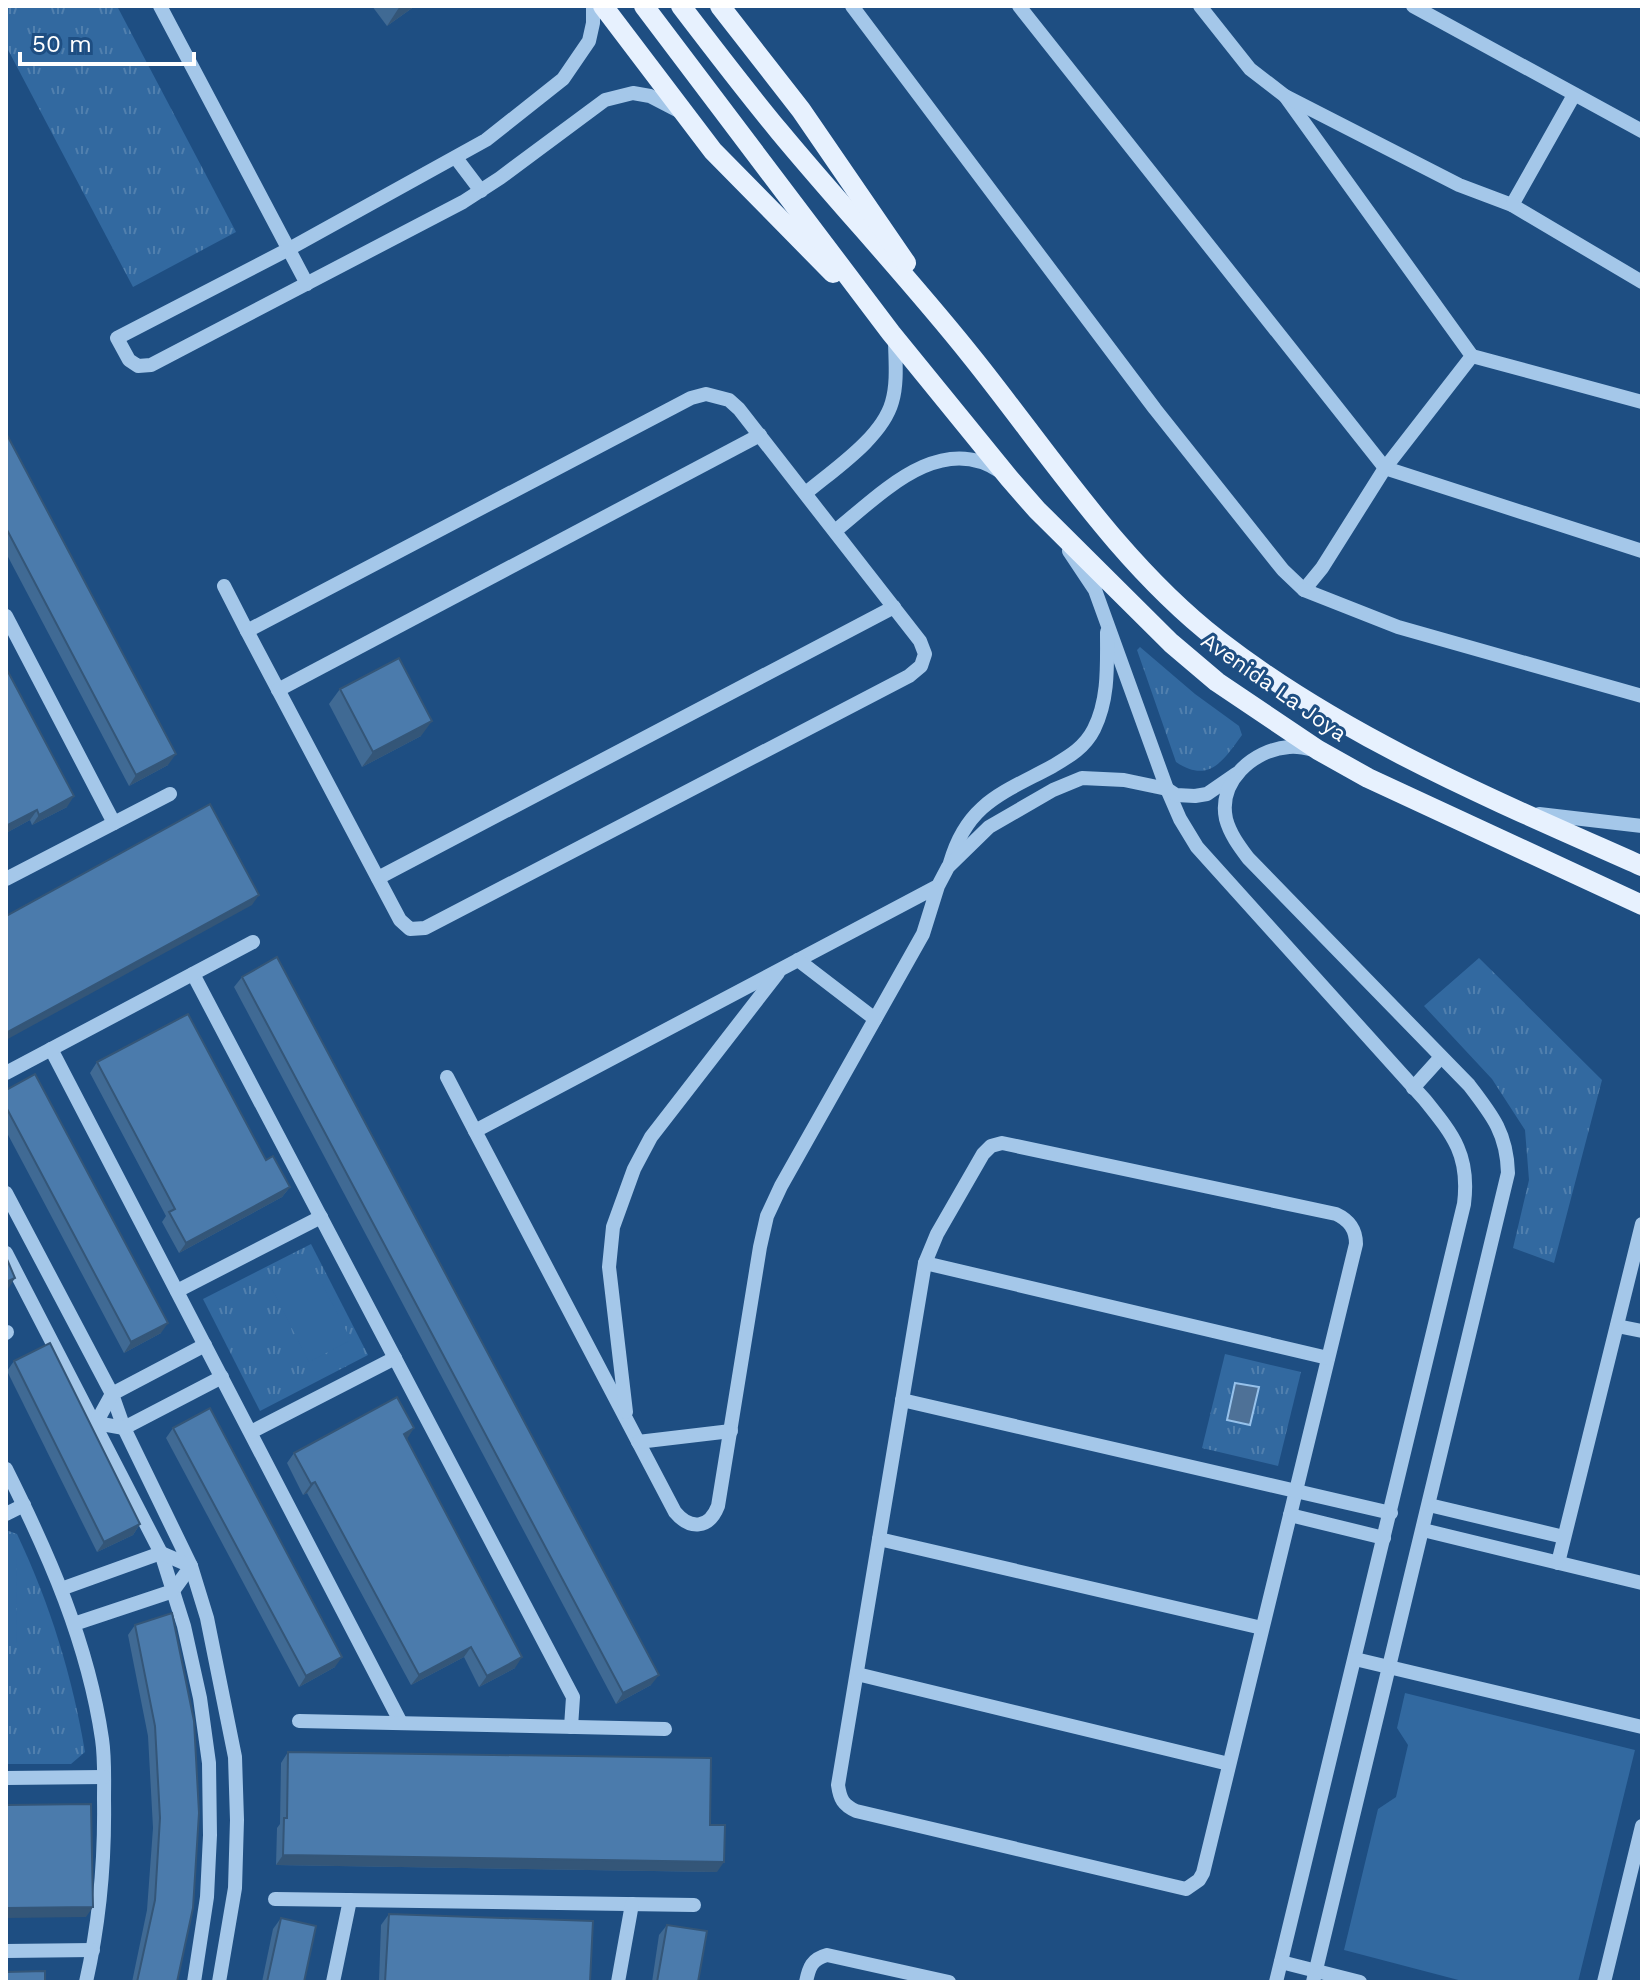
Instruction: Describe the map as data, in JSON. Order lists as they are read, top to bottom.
{
  "streets": {
    "main road": ["Avenida La Joya"]
  },
  "scale_bar": "50 m"
}
